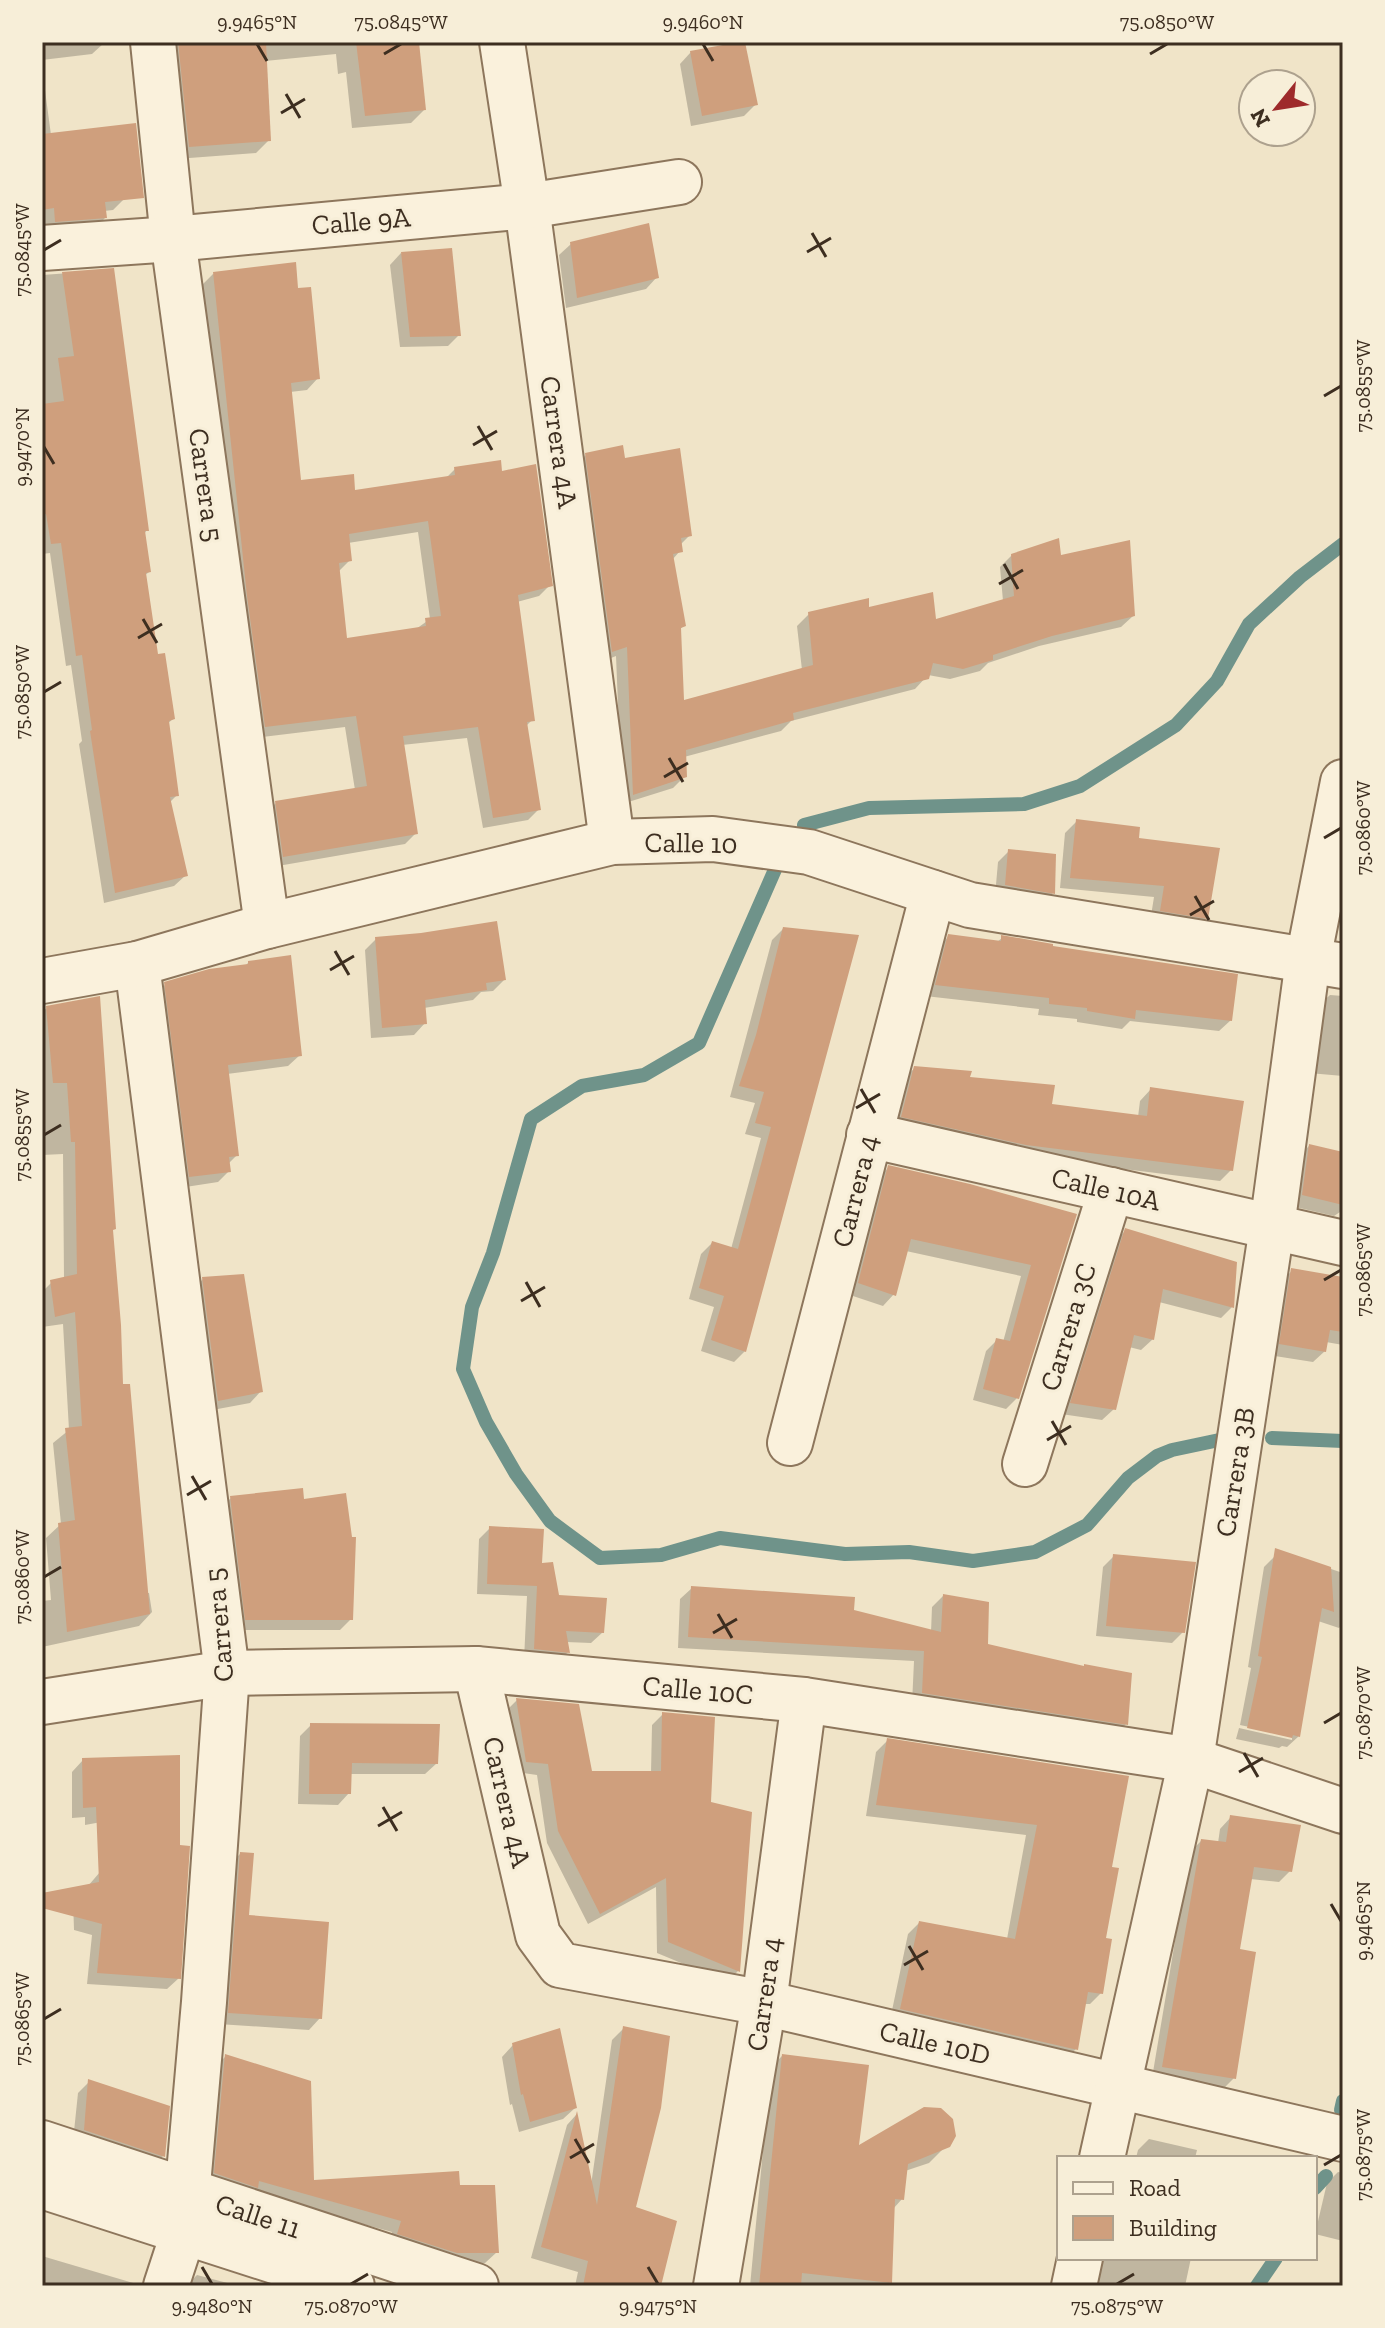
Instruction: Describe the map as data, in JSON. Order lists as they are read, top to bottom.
{
  "streets": {
    "street": [
      "Calle 9A",
      "Carrera 4A",
      "Carrera 5",
      "Calle 10",
      "Calle 10A",
      "Carrera 4",
      "Carrera 3C",
      "Carrera 3B",
      "Calle 10C",
      "Calle 10D",
      "Calle 11"
    ]
  },
  "crossings": [
    ["Calle 9A", "Carrera 4A"],
    ["Calle 9A", "Carrera 5"],
    ["Carrera 4A", "Calle 10"],
    ["Carrera 4A", "Calle 10C"],
    ["Carrera 4A", "Calle 10D"],
    ["Carrera 5", "Calle 10"],
    ["Carrera 5", "Calle 10C"],
    ["Carrera 5", "Calle 11"],
    ["Calle 10", "Carrera 4"],
    ["Calle 10", "Carrera 3B"],
    ["Calle 10A", "Carrera 4"],
    ["Calle 10A", "Carrera 3C"],
    ["Calle 10A", "Carrera 3B"],
    ["Carrera 4", "Calle 10C"],
    ["Carrera 4", "Calle 10D"],
    ["Carrera 3B", "Calle 10C"],
    ["Carrera 3B", "Calle 10D"]
  ],
  "legend": ["Road", "Building"],
  "north": "bottom left",
  "coordinates": [
    "9.9465°N",
    "75.0845°W",
    "9.9460°N",
    "75.0850°W",
    "75.0855°W",
    "9.9470°N",
    "75.0860°W",
    "75.0865°W",
    "75.0870°W",
    "75.0875°W",
    "9.9480°N",
    "9.9475°N"
  ]
}
